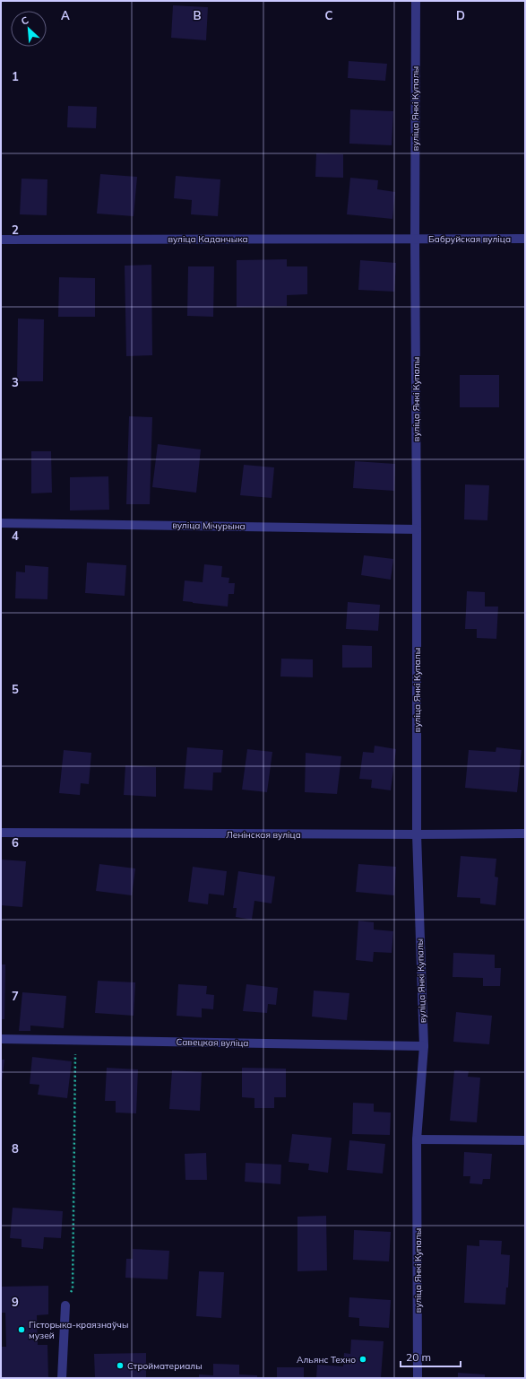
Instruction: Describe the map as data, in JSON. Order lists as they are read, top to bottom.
{
  "streets": {
    "street": [
      "вуліца Янкі Купалы",
      "вуліца Каданчыка",
      "Бабруйская вуліца",
      "вуліца Мічурына",
      "Ленінская вуліца",
      "Савецкая вуліца"
    ]
  },
  "crossings": [
    ["вуліца Янкі Купалы", "вуліца Каданчыка"],
    ["вуліца Янкі Купалы", "Бабруйская вуліца"],
    ["вуліца Янкі Купалы", "вуліца Мічурына"],
    ["вуліца Янкі Купалы", "Ленінская вуліца"],
    ["вуліца Янкі Купалы", "Савецкая вуліца"],
    ["вуліца Каданчыка", "Бабруйская вуліца"]
  ],
  "places": ["Гісторыка-краязнаўчы музей", "Альянс Техно", "Стройматериалы"],
  "scale_bar": "20 m",
  "north": "top left",
  "grid": {
    "columns": [
      "A",
      "B",
      "C",
      "D"
    ],
    "rows": [
      "1",
      "2",
      "3",
      "4",
      "5",
      "6",
      "7",
      "8",
      "9"
    ]
  }
}
